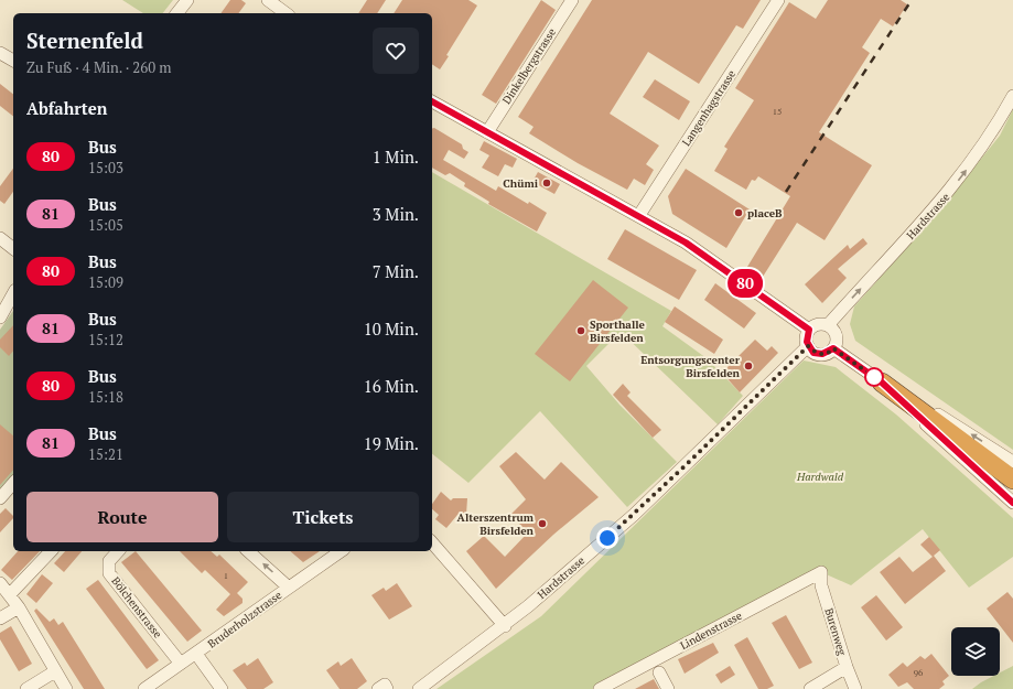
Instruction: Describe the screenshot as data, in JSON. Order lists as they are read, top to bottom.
{
  "streets": {
    "street": [
      "Dinkelbergstrasse",
      "Langenhagstrasse",
      "Hardstrasse",
      "Bölchenstrasse",
      "Bruderholzstrasse",
      "Lindenstrasse",
      "Burenweg"
    ]
  },
  "crossings": [
    ["Bölchenstrasse", "Bruderholzstrasse"],
    ["Lindenstrasse", "Burenweg"]
  ],
  "one_way": ["Hardstrasse"],
  "parks": ["Hardwald"],
  "places": [
    "Chümi",
    "placeB",
    "Sporthalle Birsfelden",
    "Entsorgungscenter Birsfelden",
    "Alterszentrum Birsfelden"
  ],
  "lines": ["bus line 80"],
  "house_numbers": ["15", "1", "96"],
  "page": {
    "on_map": "80",
    "heading": [
      ["Sternenfeld", "Zu Fuß · 4 Min. · 260 m"],
      "Abfahrten"
    ],
    "list": [
      {
        "mark": "80",
        "name": "Bus",
        "note": "15:03",
        "value": "1 Min."
      },
      {
        "mark": "81",
        "name": "Bus",
        "note": "15:05",
        "value": "3 Min."
      },
      {
        "mark": "80",
        "name": "Bus",
        "note": "15:09",
        "value": "7 Min."
      },
      {
        "mark": "81",
        "name": "Bus",
        "note": "15:12",
        "value": "10 Min."
      },
      {
        "mark": "80",
        "name": "Bus",
        "note": "15:18",
        "value": "16 Min."
      },
      {
        "mark": "81",
        "name": "Bus",
        "note": "15:21",
        "value": "19 Min."
      }
    ],
    "buttons": ["Route", "Tickets"]
  }
}
